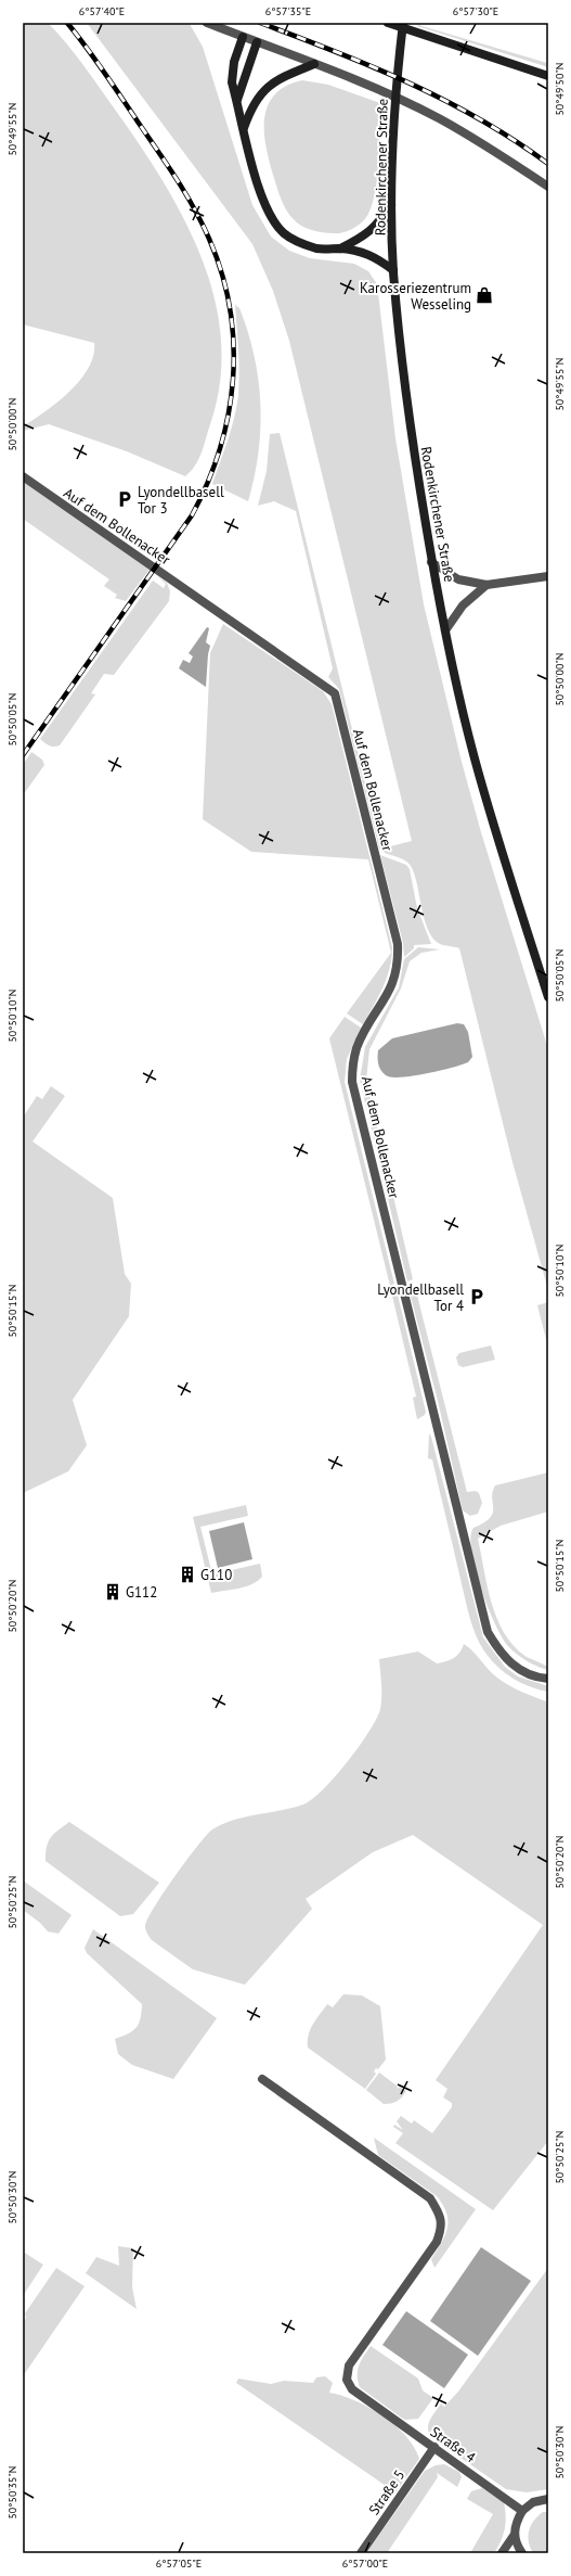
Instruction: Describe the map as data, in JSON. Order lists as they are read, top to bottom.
{
  "streets": {
    "main road": ["Rodenkirchener Straße"],
    "street": ["Auf dem Bollenacker", "Straße 4", "Straße 5"]
  },
  "crossings": [
    ["Straße 4", "Straße 5"]
  ],
  "places": {
    "shop": ["Karosseriezentrum Wesseling"],
    "parking": ["Lyondellbasell Tor 3", "Lyondellbasell Tor 4"],
    "building": ["G110", "G112"]
  },
  "coordinates": [
    "6°57'40\"E",
    "6°57'35\"E",
    "6°57'30\"E",
    "50°49'50\"N",
    "50°49'55\"N",
    "50°50'00\"N",
    "50°50'05\"N",
    "50°50'10\"N",
    "50°50'15\"N",
    "50°50'20\"N",
    "50°50'25\"N",
    "50°50'30\"N",
    "50°50'35\"N",
    "6°57'05\"E",
    "6°57'00\"E"
  ]
}
